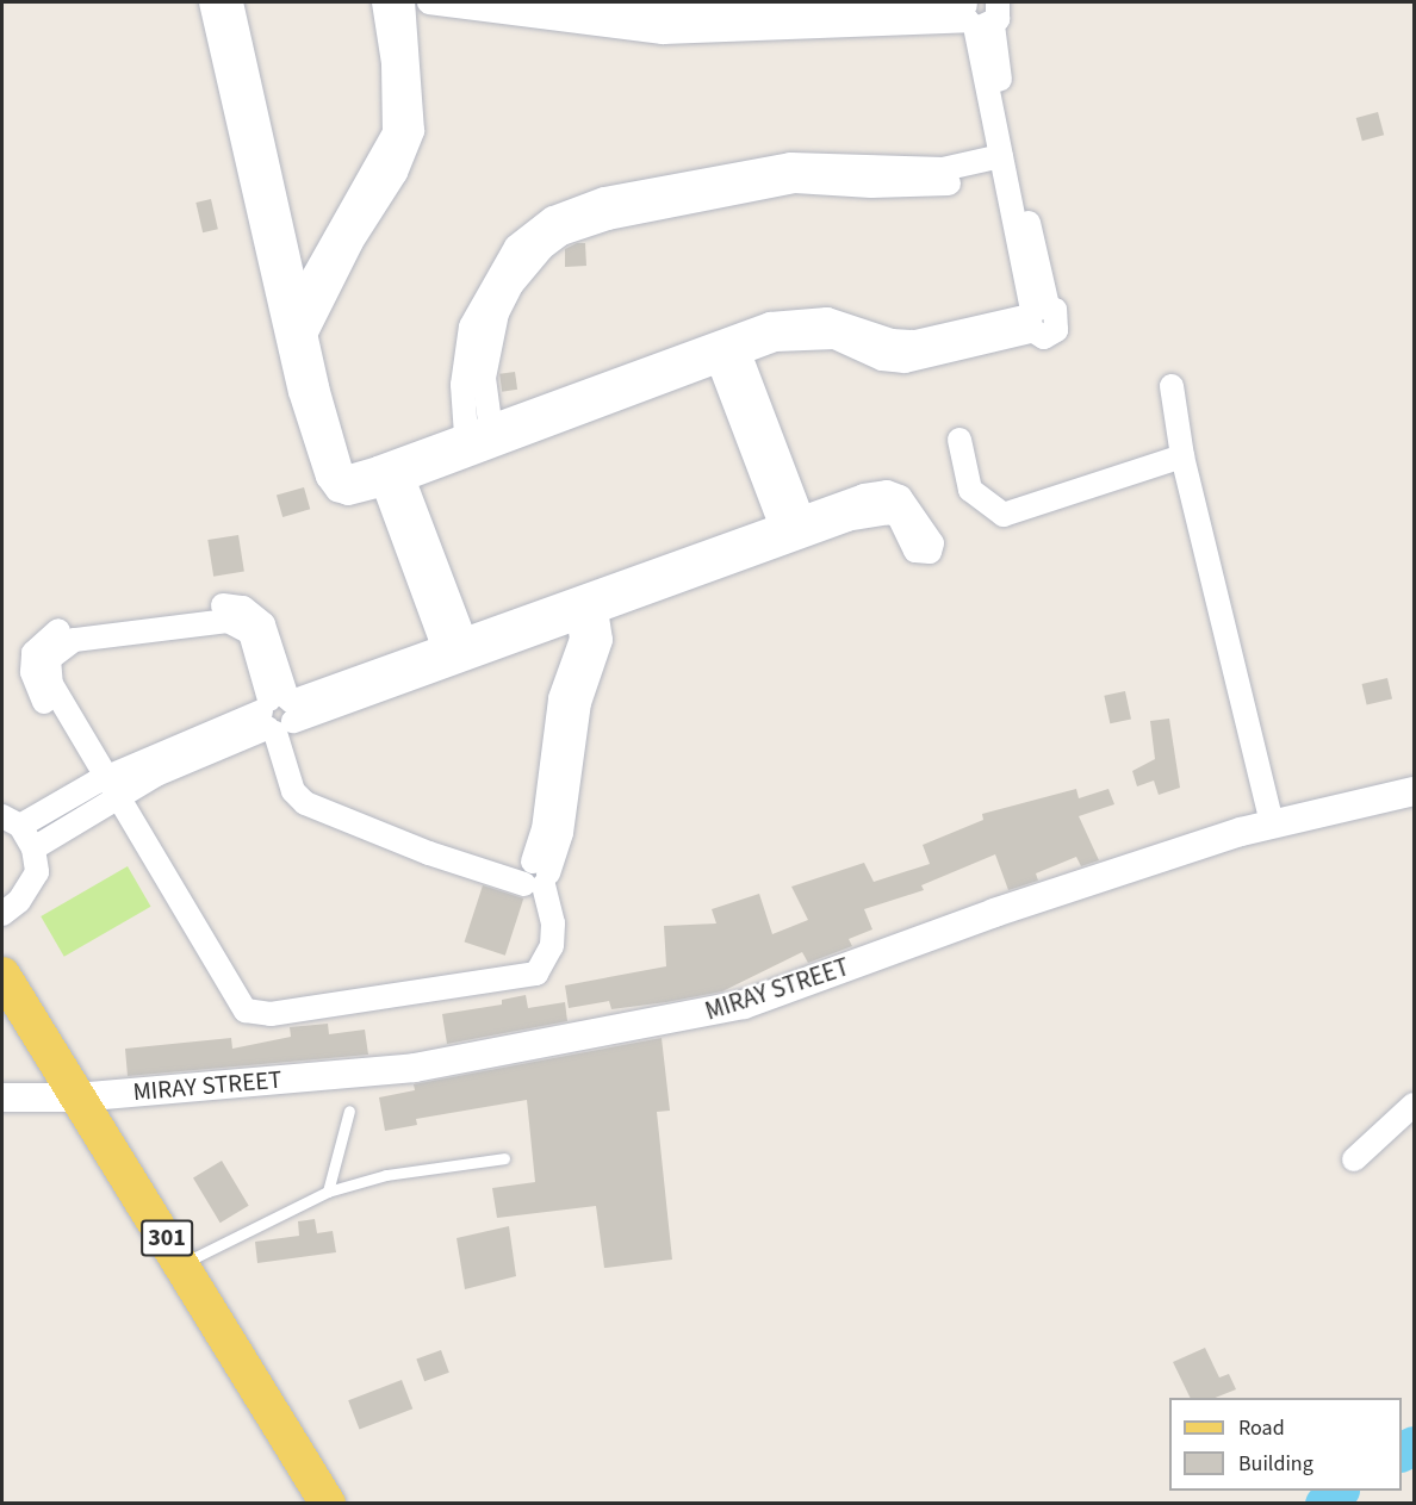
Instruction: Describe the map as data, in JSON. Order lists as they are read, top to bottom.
{
  "streets": {
    "main road": ["301"],
    "street": ["MIRAY STREET"]
  },
  "crossings": [
    ["MIRAY STREET", "301"]
  ],
  "legend": ["Road", "Building"]
}
